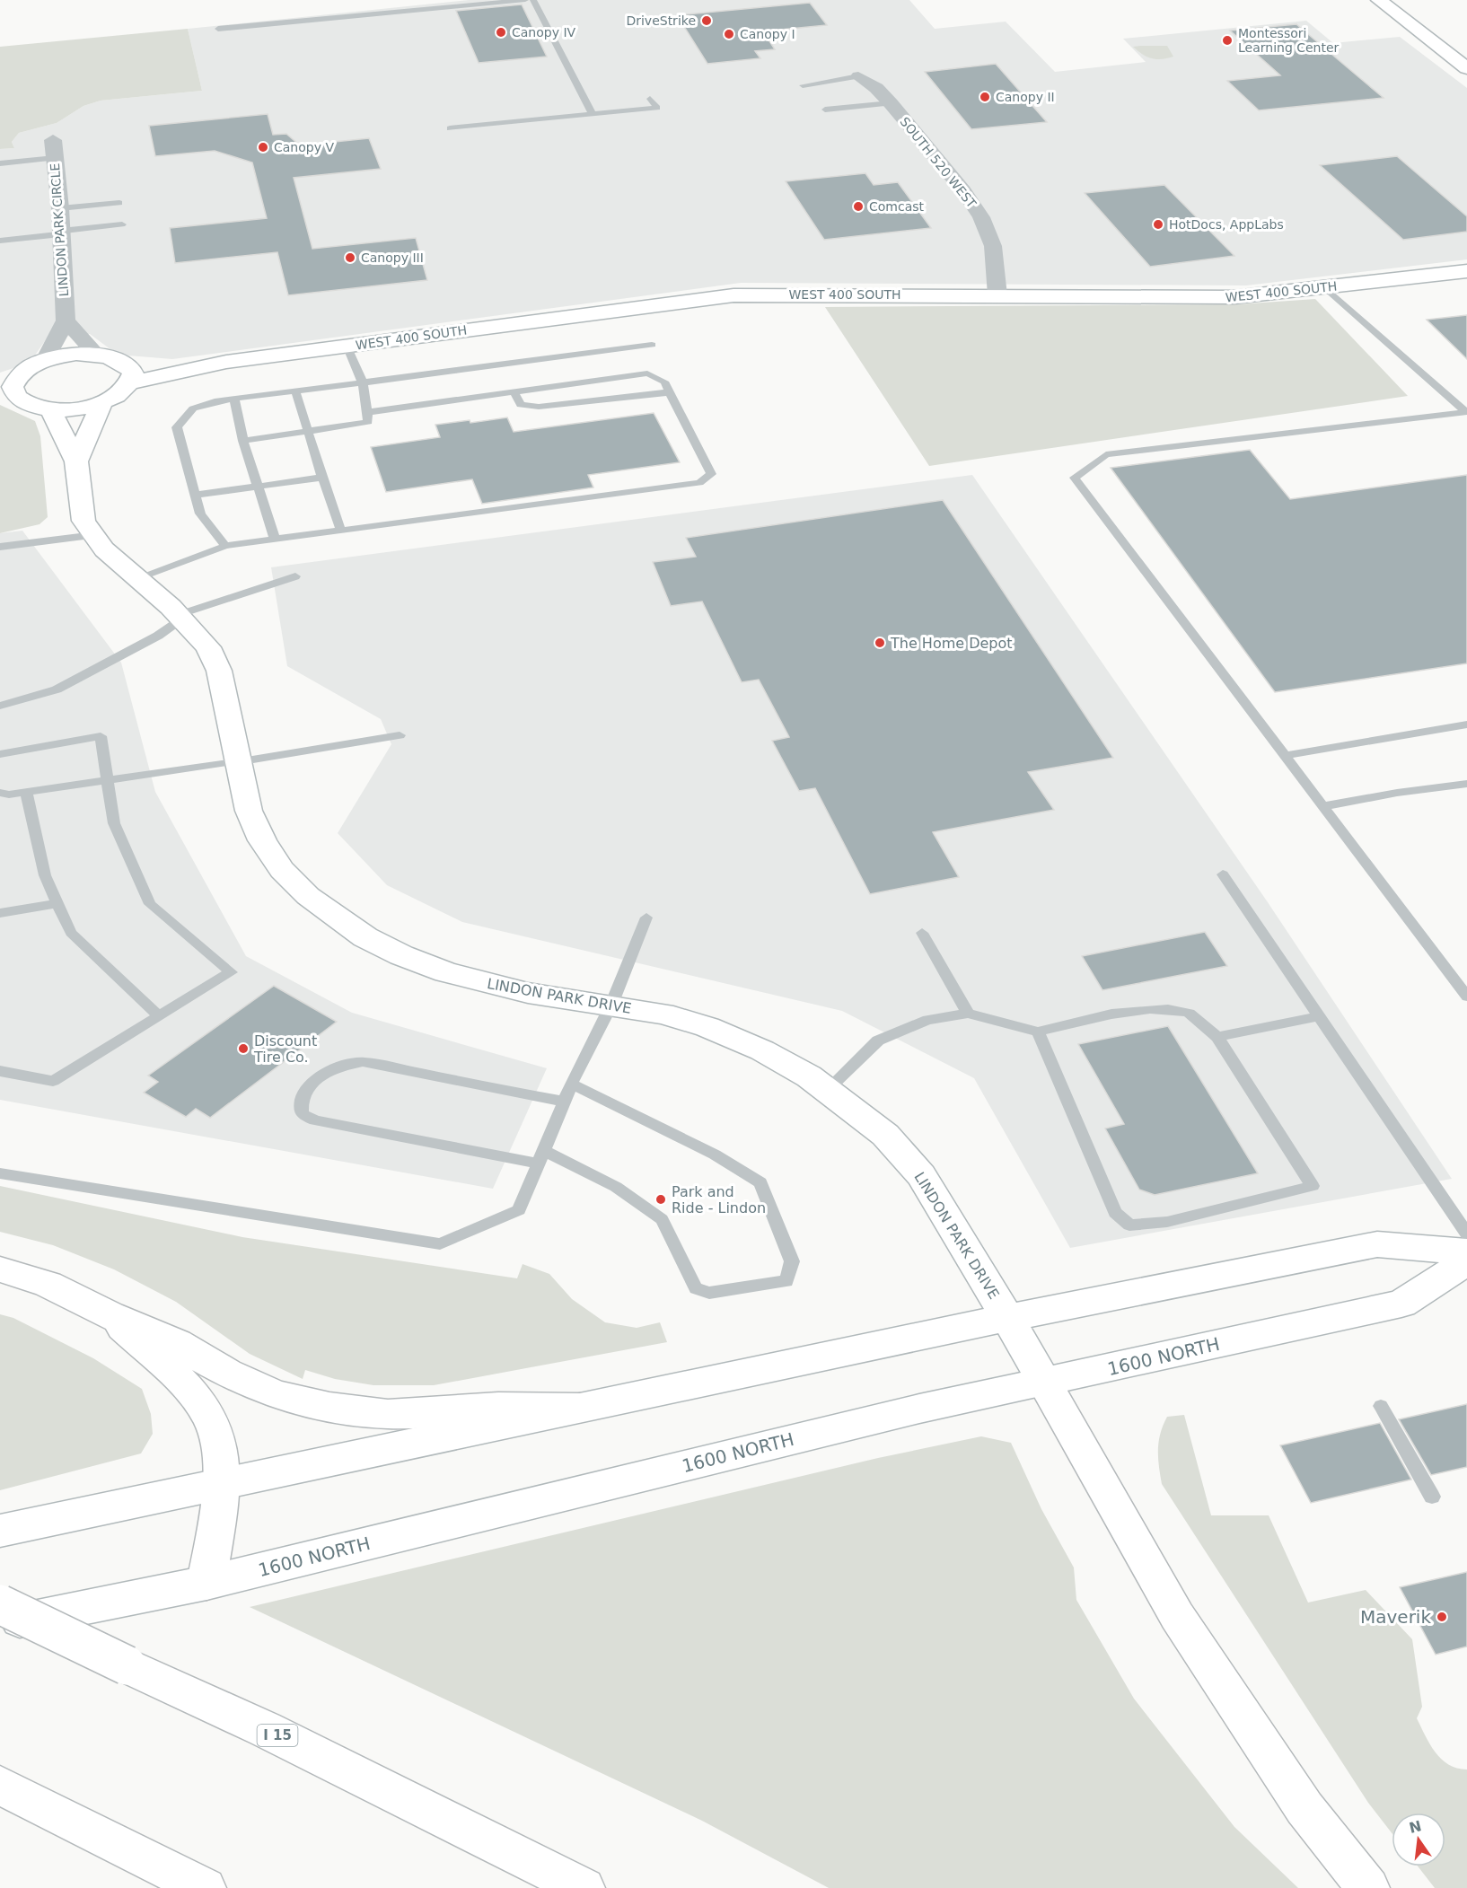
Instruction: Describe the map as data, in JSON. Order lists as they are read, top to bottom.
{
  "streets": {
    "main road": [
      "WEST 400 SOUTH",
      "LINDON PARK DRIVE",
      "1600 NORTH",
      "I 15"
    ],
    "street": ["SOUTH 520 WEST", "LINDON PARK CIRCLE"]
  },
  "crossings": [
    ["SOUTH 520 WEST", "WEST 400 SOUTH"],
    ["WEST 400 SOUTH", "LINDON PARK DRIVE"],
    ["LINDON PARK DRIVE", "1600 NORTH"]
  ],
  "places": [
    "DriveStrike",
    "Canopy IV",
    "Canopy I",
    "Montessori Learning Center",
    "Canopy II",
    "Canopy V",
    "Comcast",
    "HotDocs, AppLabs",
    "Canopy III",
    "The Home Depot",
    "Discount Tire Co.",
    "Park and Ride - Lindon",
    "Maverik"
  ],
  "north": "top"
}
